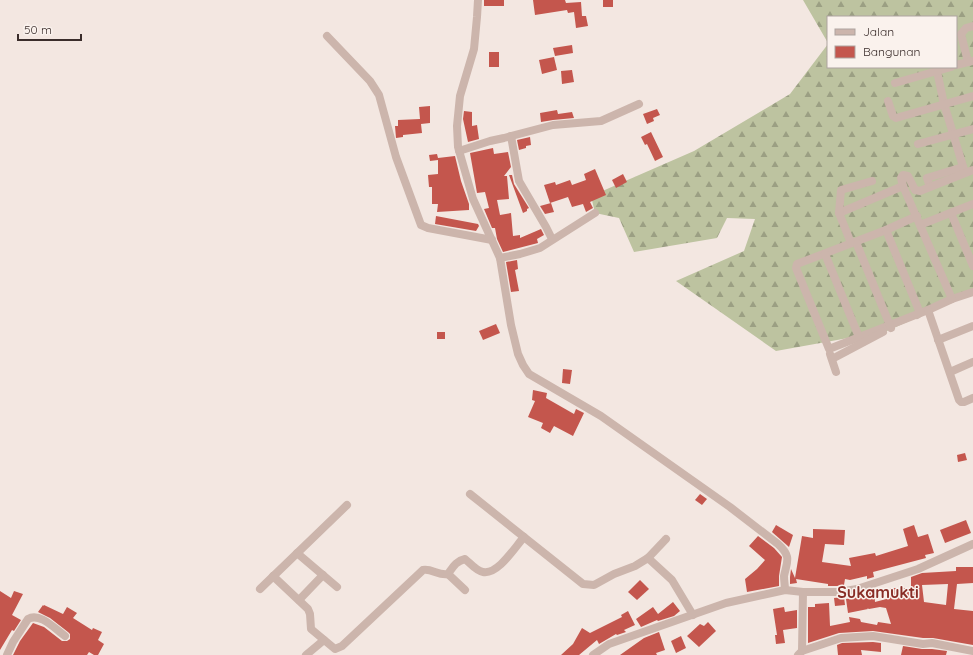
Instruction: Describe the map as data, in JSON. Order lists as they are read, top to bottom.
{
  "districts": ["Sukamukti"],
  "legend": ["Jalan", "Bangunan"],
  "scale_bar": "50 m"
}
